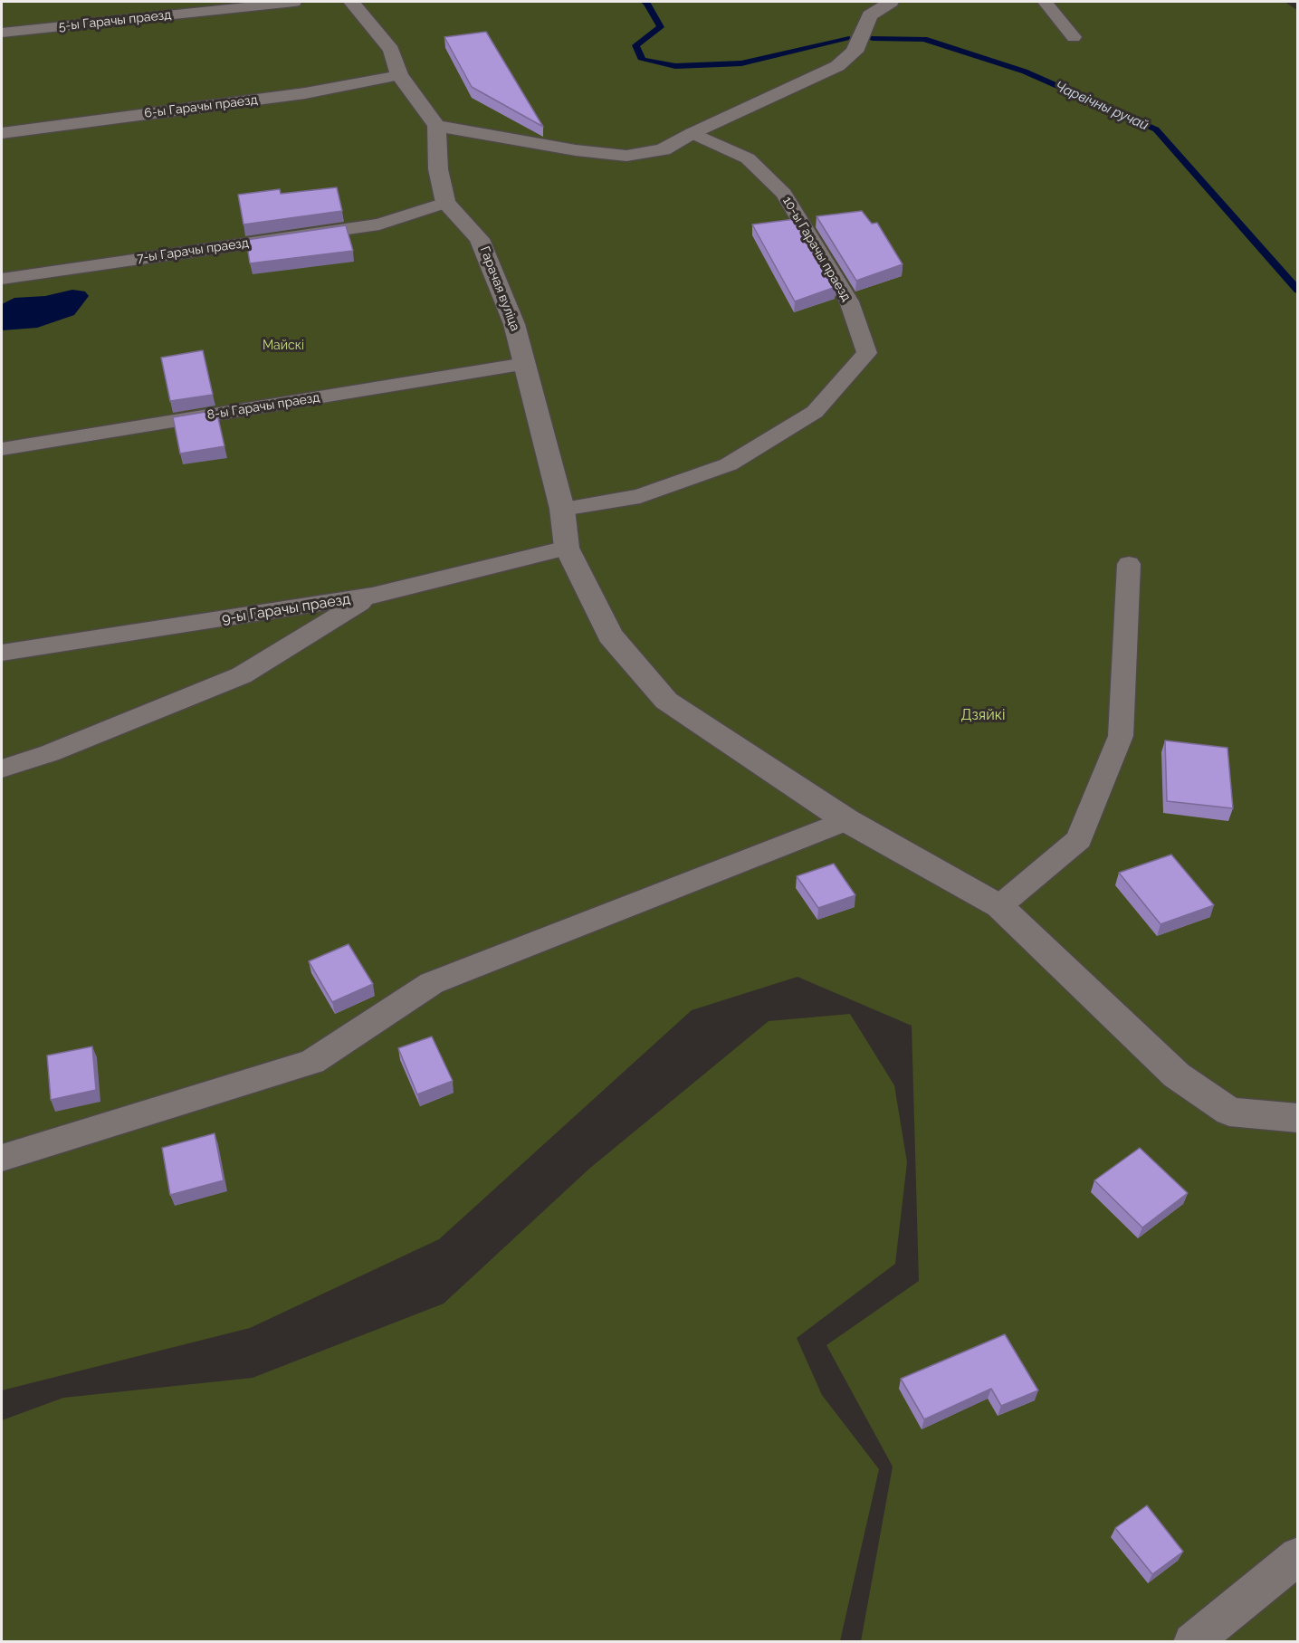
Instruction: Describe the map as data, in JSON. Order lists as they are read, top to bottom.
{
  "streets": {
    "street": ["Гарачая вуліца"],
    "lane": [
      "5-ы Гарачы праезд",
      "6-ы Гарачы праезд",
      "10-ы Гарачы праезд",
      "7-ы Гарачы праезд",
      "8-ы Гарачы праезд",
      "9-ы Гарачы праезд"
    ]
  },
  "crossings": [
    ["10-ы Гарачы праезд", "Гарачая вуліца"],
    ["7-ы Гарачы праезд", "Гарачая вуліца"],
    ["Гарачая вуліца", "8-ы Гарачы праезд"],
    ["Гарачая вуліца", "9-ы Гарачы праезд"]
  ],
  "water": ["Чарвічны ручай"],
  "parks": ["Майскі", "Дзяйкі"]
}
